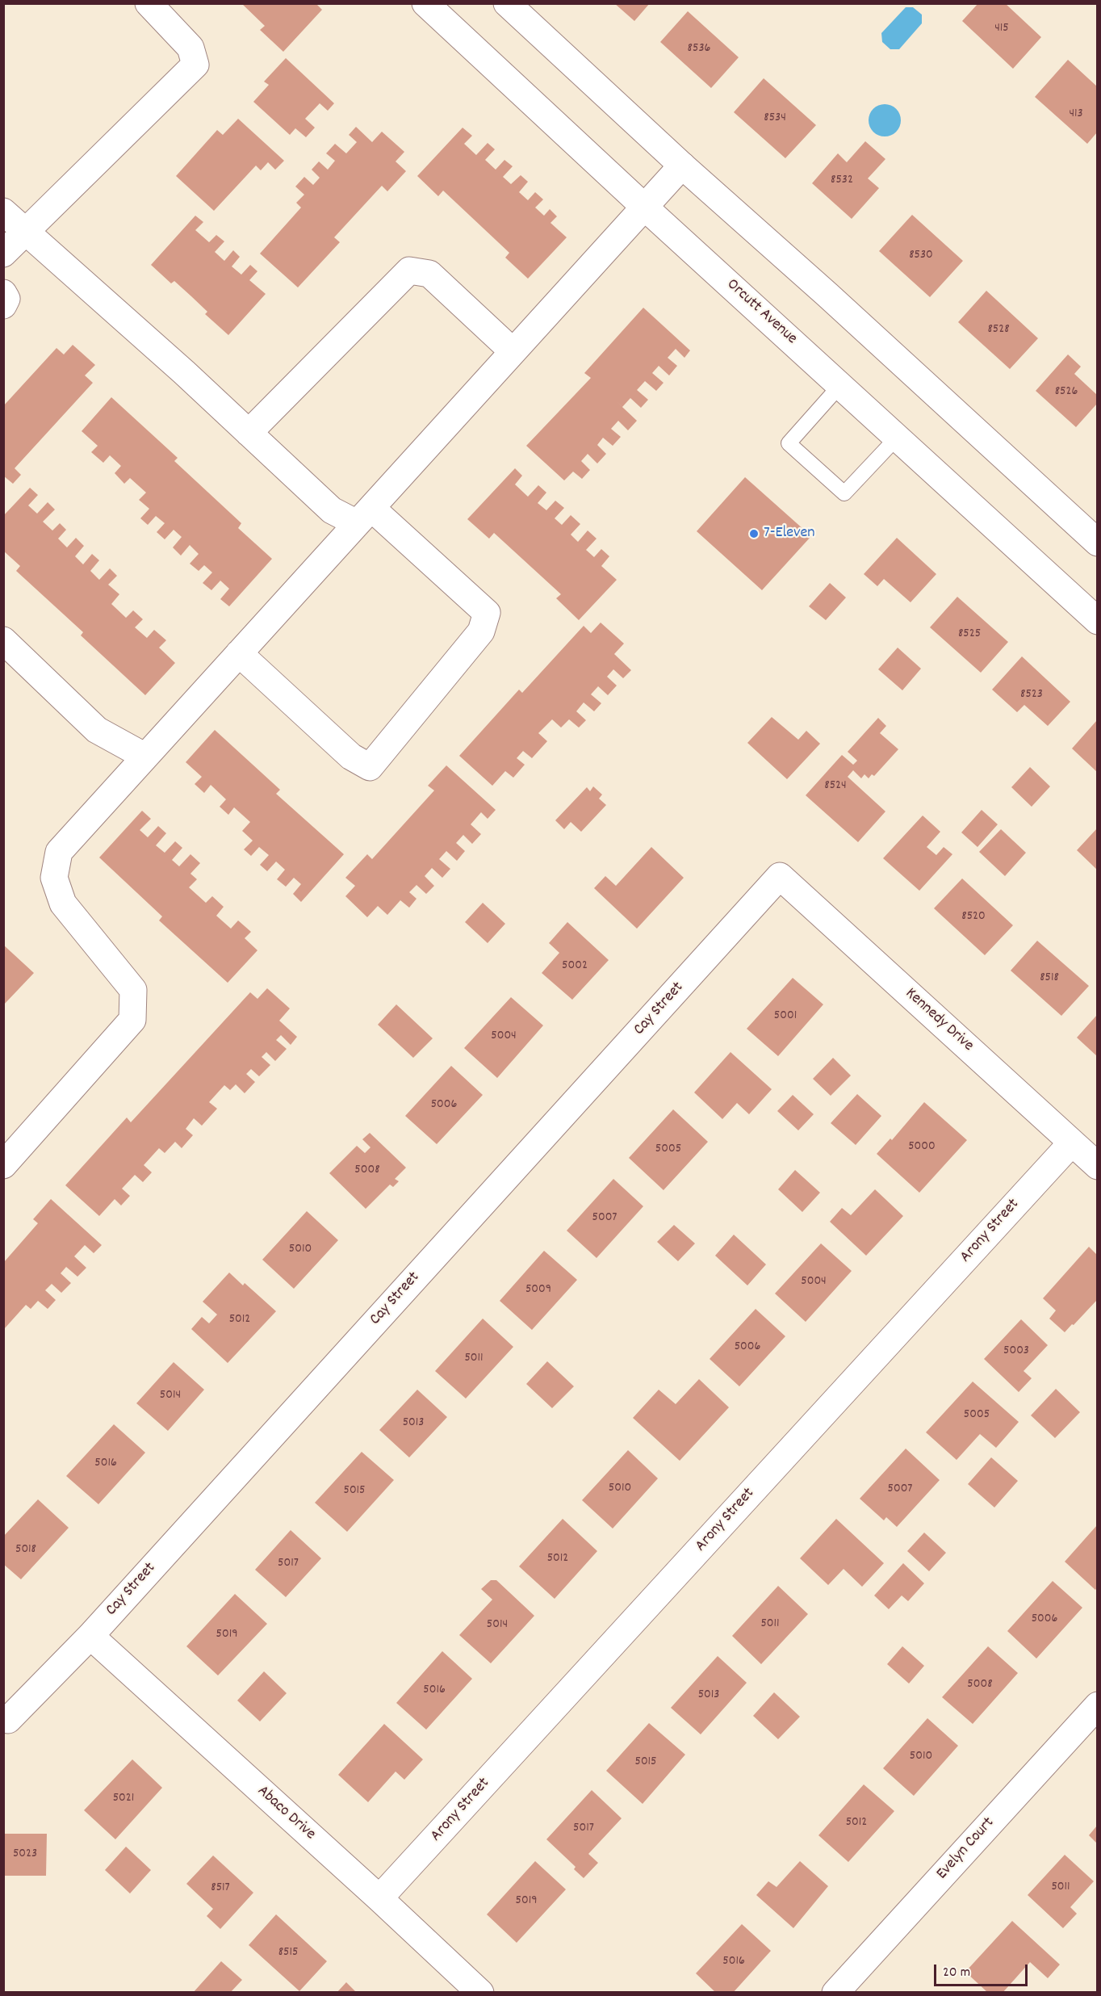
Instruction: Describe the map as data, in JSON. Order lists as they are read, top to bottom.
{
  "streets": {
    "street": [
      "Orcutt Avenue",
      "Cay Street",
      "Kennedy Drive",
      "Arony Street",
      "Abaco Drive",
      "Evelyn Court"
    ]
  },
  "crossings": [
    ["Cay Street", "Kennedy Drive"],
    ["Cay Street", "Abaco Drive"],
    ["Kennedy Drive", "Arony Street"],
    ["Arony Street", "Abaco Drive"]
  ],
  "places": ["7-Eleven"],
  "house_numbers": [
    "415",
    "8536",
    "413",
    "8534",
    "8532",
    "8530",
    "8528",
    "8526",
    "8525",
    "8523",
    "8524",
    "8520",
    "5002",
    "8518",
    "5001",
    "5004",
    "5006",
    "5000",
    "5005",
    "5008",
    "5007",
    "5010",
    "5004",
    "5009",
    "5012",
    "5006",
    "5003",
    "5011",
    "5014",
    "5005",
    "5013",
    "5016",
    "5010",
    "5007",
    "5015",
    "5018",
    "5012",
    "5017",
    "5006",
    "5011",
    "5014",
    "5019",
    "5008",
    "5016",
    "5013",
    "5010",
    "5015",
    "5021",
    "5012",
    "5017",
    "5023",
    "5011",
    "8517",
    "5019",
    "8515",
    "5016"
  ],
  "scale_bar": "20 m"
}
